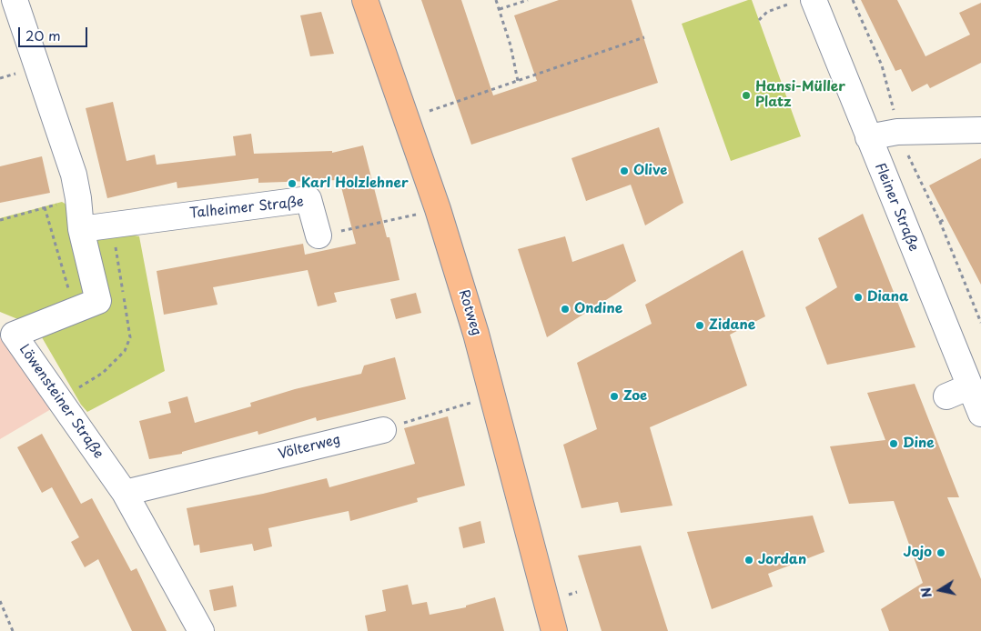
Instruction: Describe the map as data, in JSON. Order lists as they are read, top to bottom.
{
  "streets": {
    "main road": ["Rotweg"],
    "street": [
      "Fleiner Straße",
      "Talheimer Straße",
      "Löwensteiner Straße",
      "Völterweg"
    ]
  },
  "crossings": [
    ["Talheimer Straße", "Löwensteiner Straße"],
    ["Löwensteiner Straße", "Völterweg"]
  ],
  "places": [
    "Hansi-Müller Platz",
    "Olive",
    "Karl Holzlehner",
    "Diana",
    "Ondine",
    "Zidane",
    "Zoe",
    "Dine",
    "Jojo",
    "Jordan"
  ],
  "scale_bar": "20 m",
  "north": "left"
}
